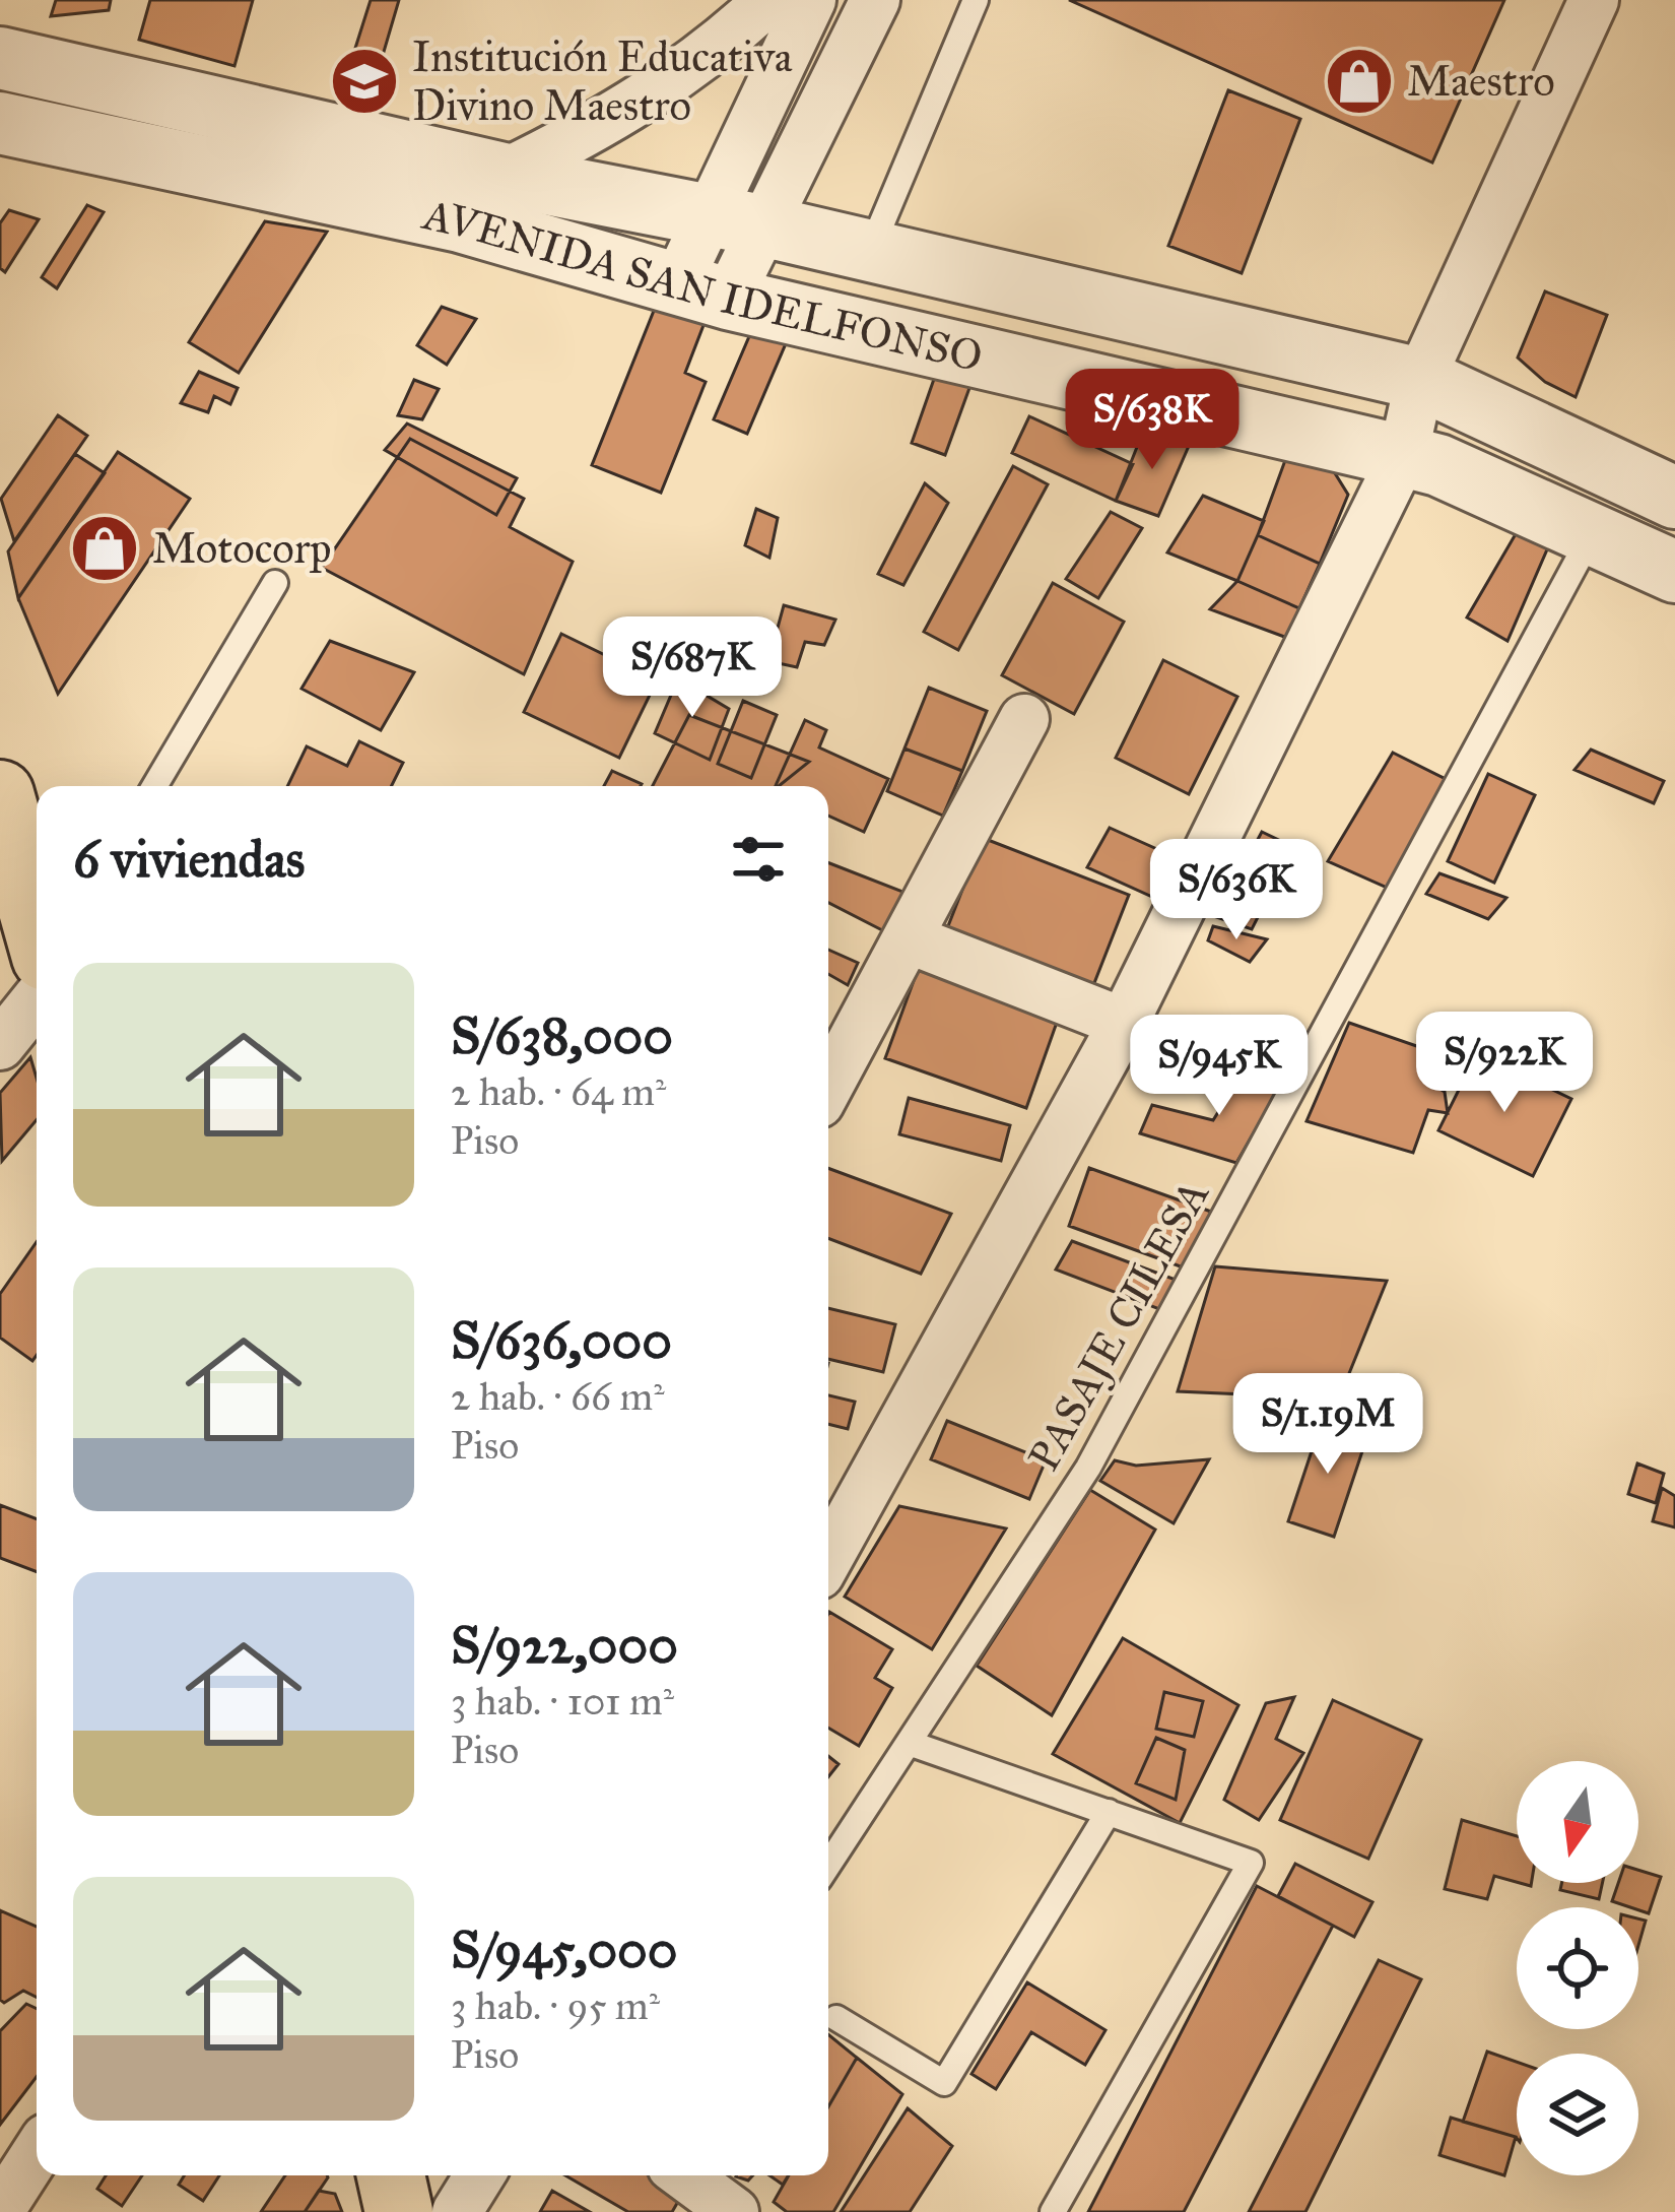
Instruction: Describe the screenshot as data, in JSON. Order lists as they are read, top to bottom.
{
  "streets": {
    "street": ["AVENIDA SAN IDELFONSO"],
    "lane": ["PASAJE CILESA"]
  },
  "crossings": [
    ["AVENIDA SAN IDELFONSO", "PASAJE CILESA"]
  ],
  "places": {
    "school or university": ["Institución Educativa Divino Maestro"],
    "shop": ["Maestro", "Motocorp"]
  },
  "north": "bottom",
  "page": {
    "price": [
      "S/638K",
      "S/687K",
      "S/636K",
      "S/922K",
      "S/945K",
      "S/1.19M"
    ],
    "heading": "6 viviendas",
    "list": [
      {
        "name": "S/638,000",
        "note": "2 hab. · 64 m² · Piso"
      },
      {
        "name": "S/636,000",
        "note": "2 hab. · 66 m² · Piso"
      },
      {
        "name": "S/922,000",
        "note": "3 hab. · 101 m² · Piso"
      },
      {
        "name": "S/945,000",
        "note": "3 hab. · 95 m² · Piso"
      }
    ]
  }
}
